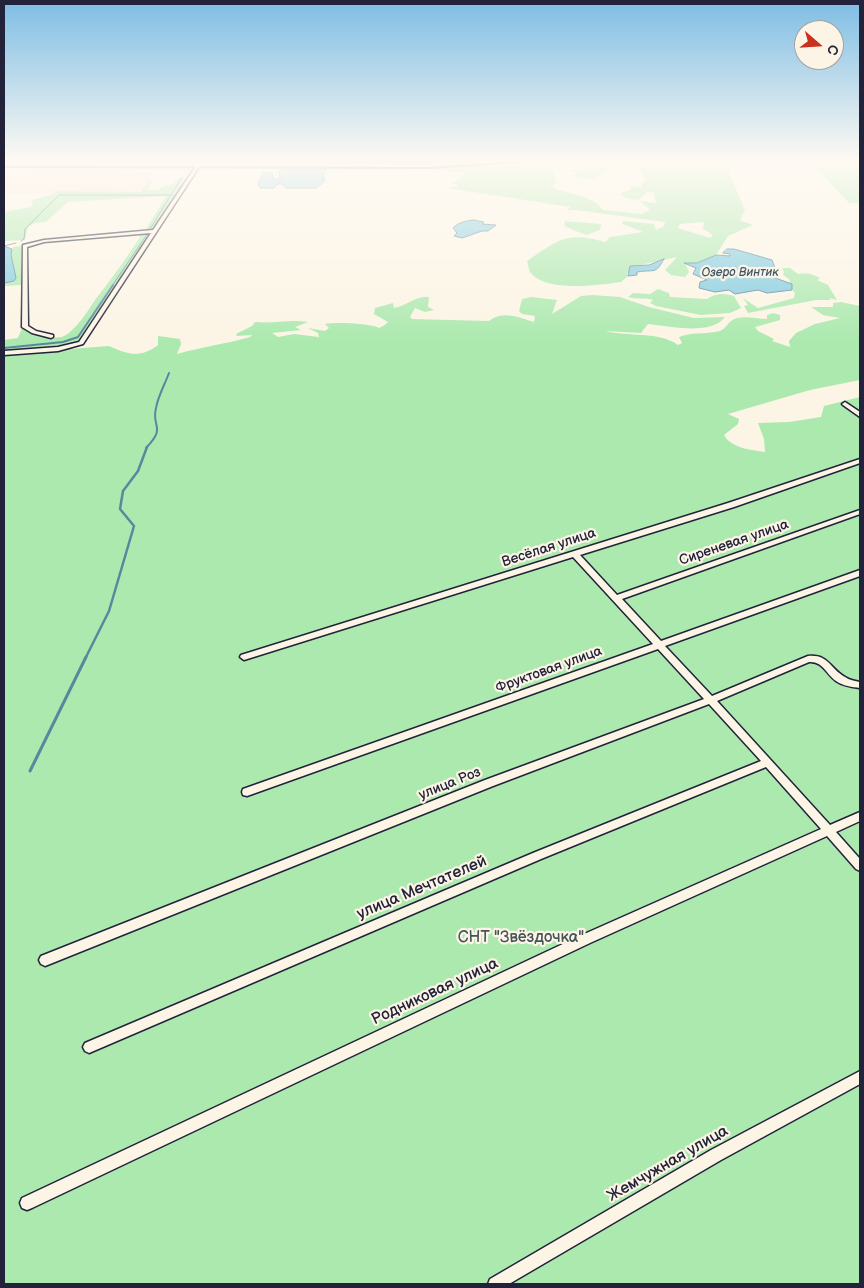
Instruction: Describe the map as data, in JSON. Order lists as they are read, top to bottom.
{
  "streets": {
    "street": [
      "Сиреневая улица",
      "Весёлая улица",
      "Фруктовая улица",
      "улица Роз",
      "улица Мечтателей",
      "Родниковая улица",
      "Жемчужная улица"
    ]
  },
  "water": ["Озеро Винтик"],
  "parks": ["СНТ \"Звёздочка\""],
  "north": "right"
}
